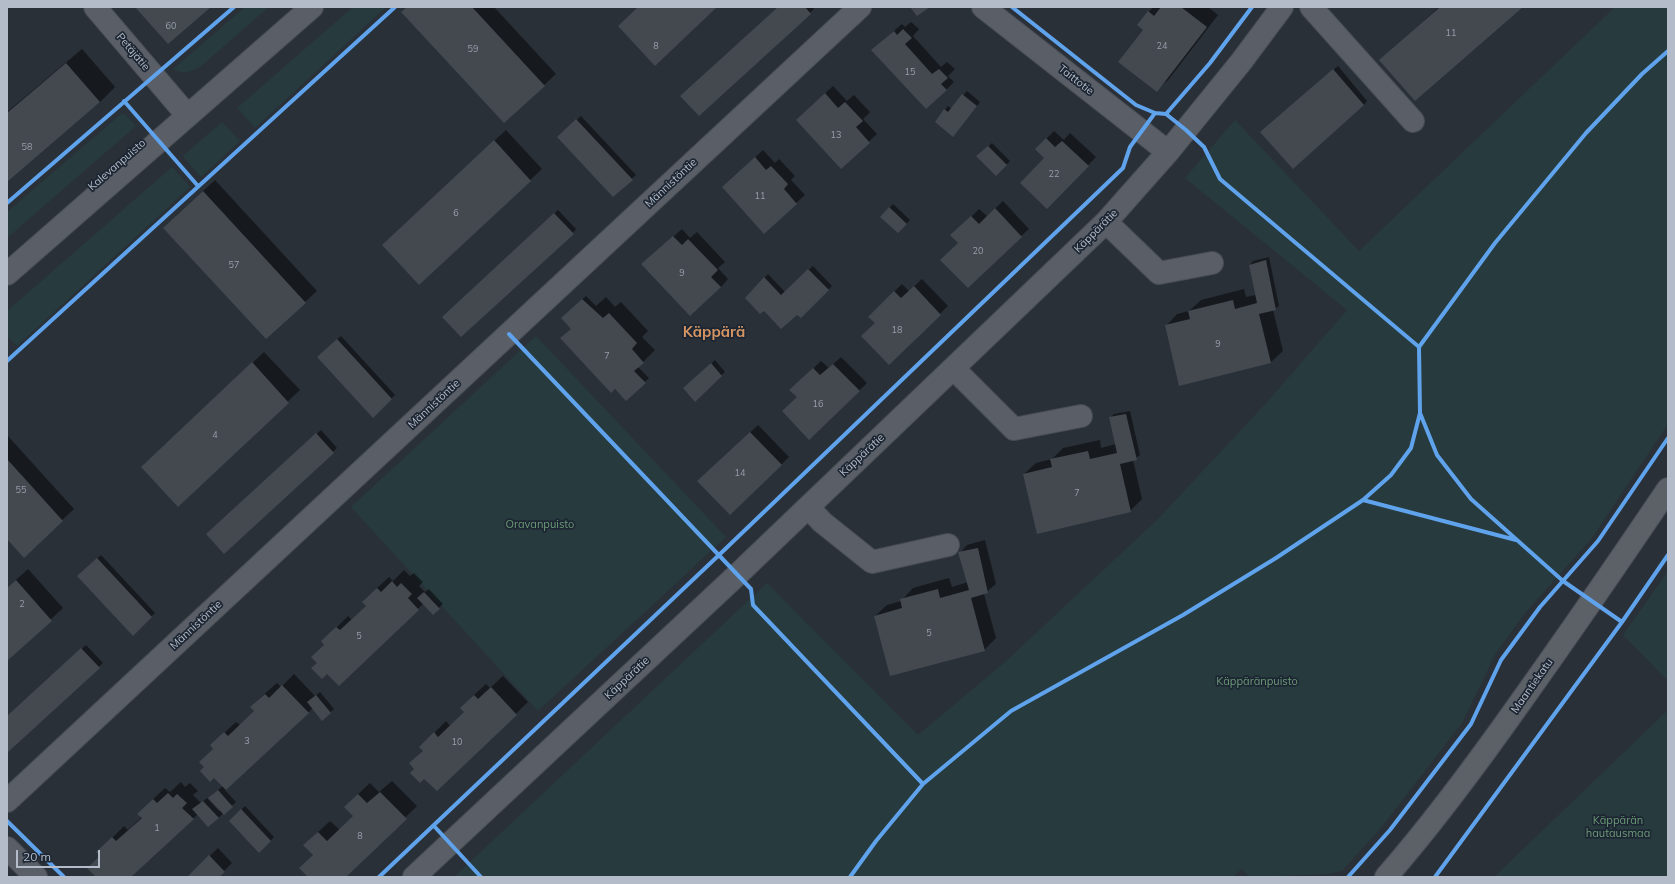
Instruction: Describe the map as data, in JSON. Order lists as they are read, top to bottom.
{
  "streets": {
    "main road": ["Maantiekatu"],
    "street": [
      "Petäjätie",
      "Taittotie",
      "Kalevanpuisto",
      "Männistöntie",
      "Käppärätie"
    ]
  },
  "crossings": [
    ["Petäjätie", "Kalevanpuisto"],
    ["Taittotie", "Käppärätie"]
  ],
  "districts": ["Käppärä"],
  "parks": ["Oravanpuisto", "Käppäränpuisto", "Käppärän hautausmaa"],
  "house_numbers": [
    "60",
    "11",
    "8",
    "24",
    "59",
    "15",
    "13",
    "58",
    "22",
    "11",
    "6",
    "20",
    "57",
    "9",
    "18",
    "9",
    "7",
    "16",
    "4",
    "14",
    "55",
    "7",
    "2",
    "5",
    "5",
    "3",
    "10",
    "1",
    "8"
  ],
  "scale_bar": "20 m"
}
